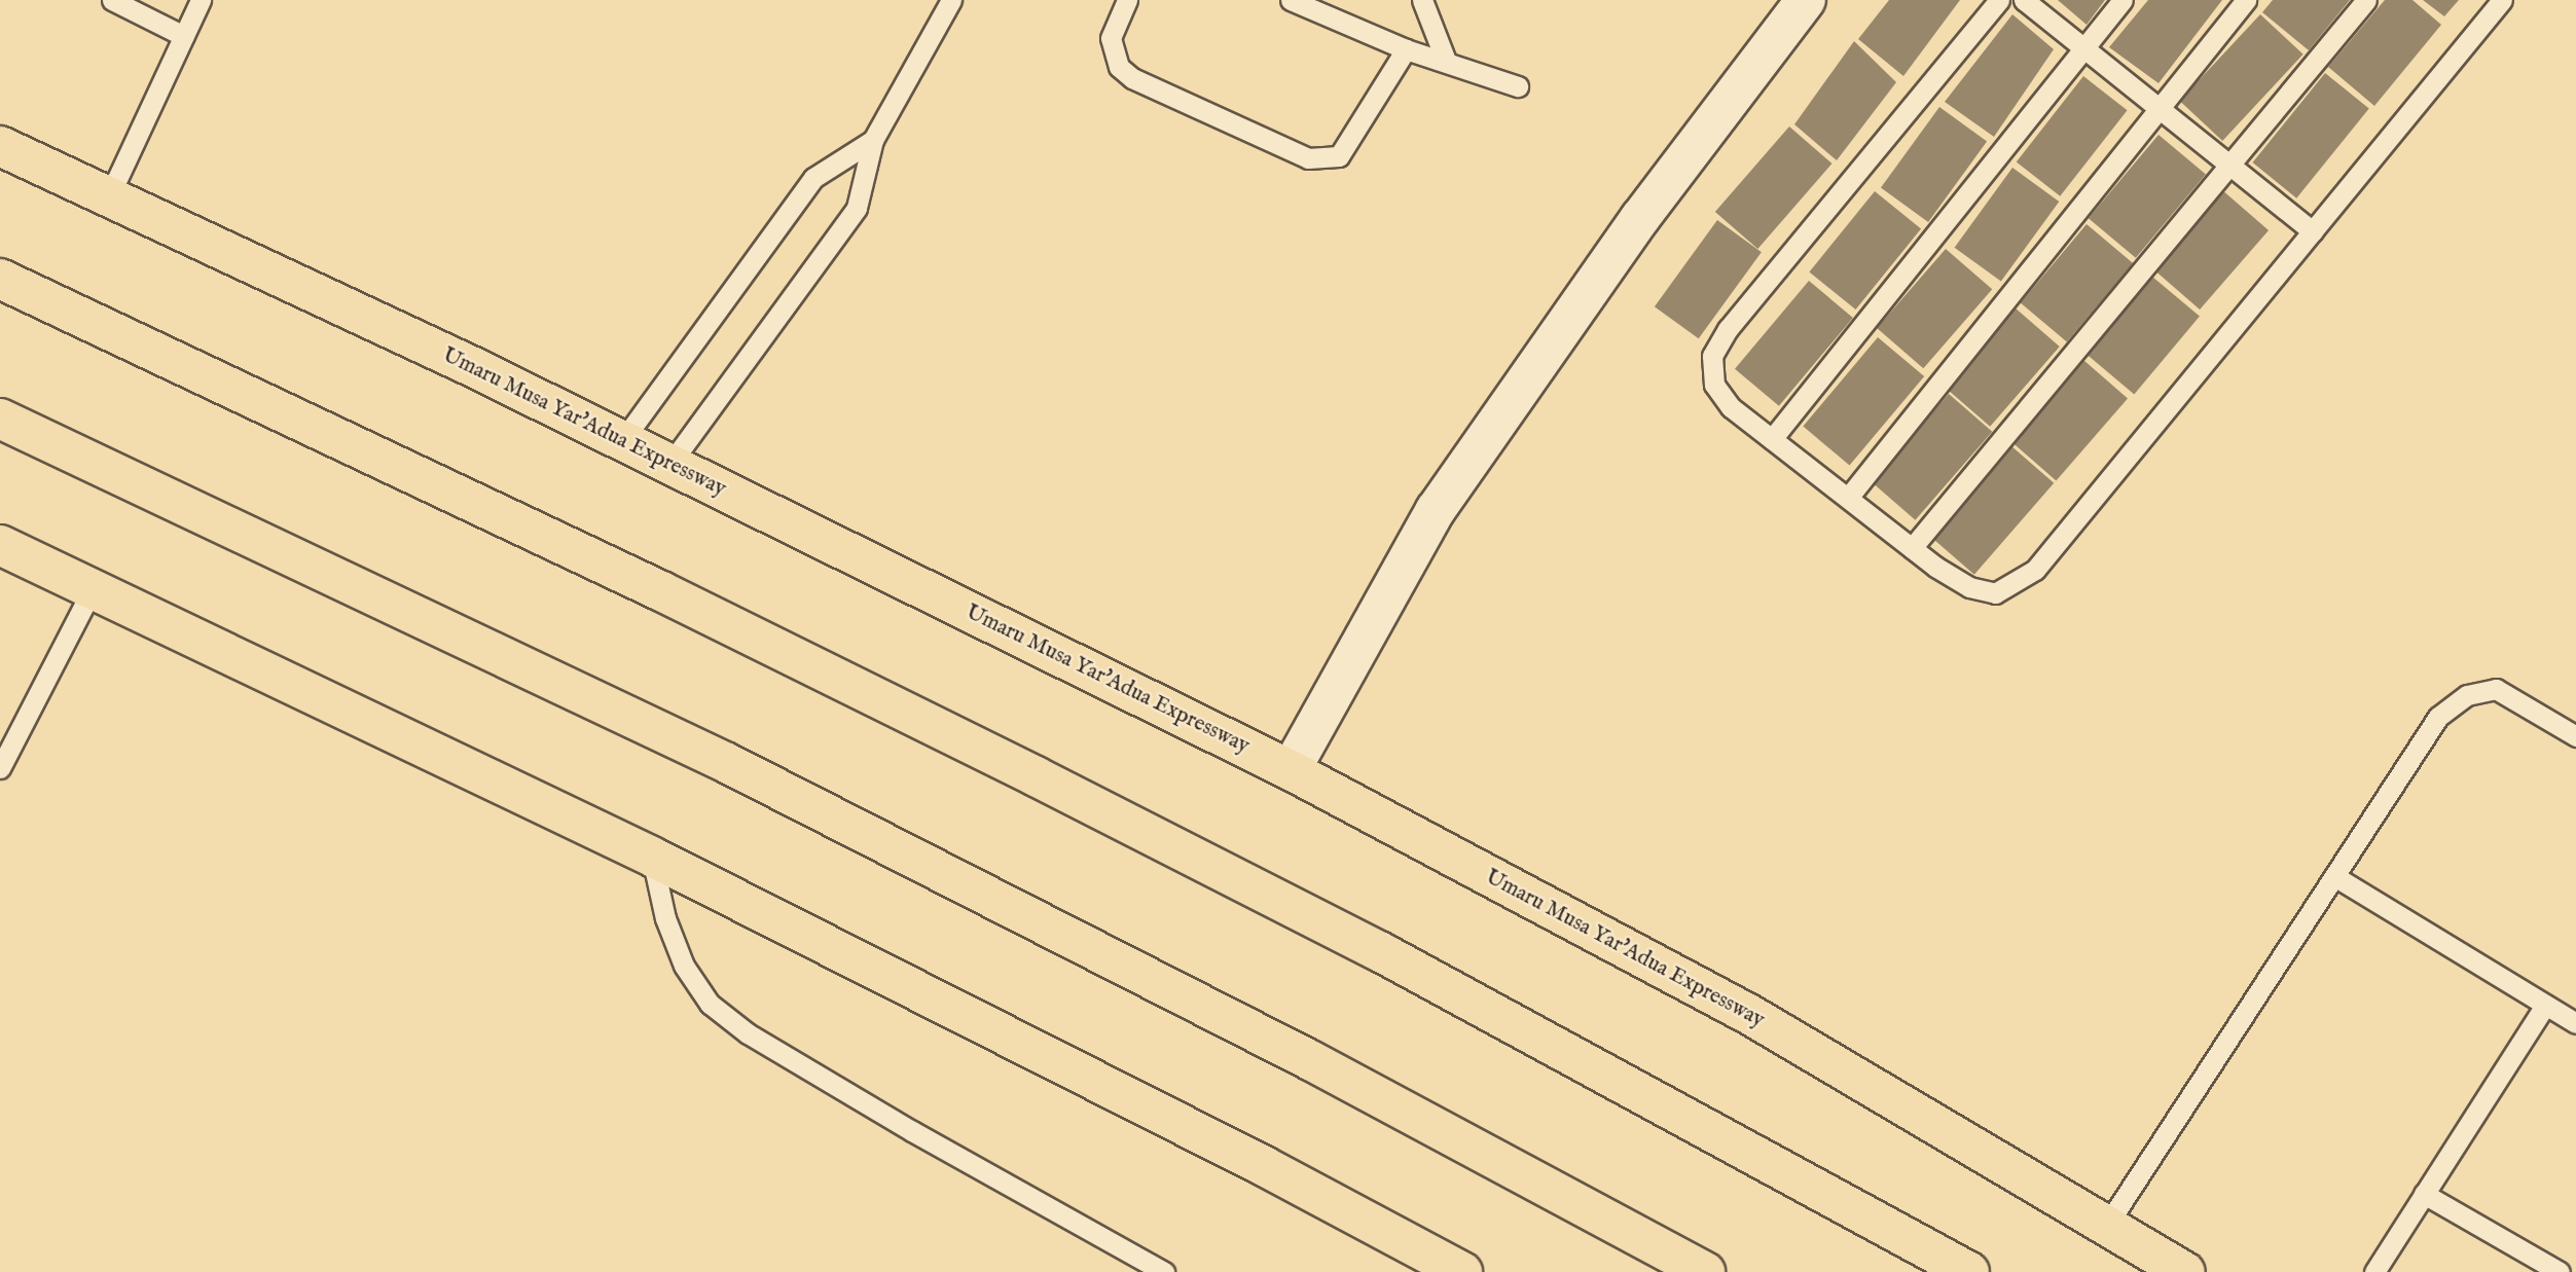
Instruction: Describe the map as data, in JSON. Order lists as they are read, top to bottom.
{
  "streets": {
    "highway": ["Umaru Musa Yar'Adua Expressway"]
  }
}
